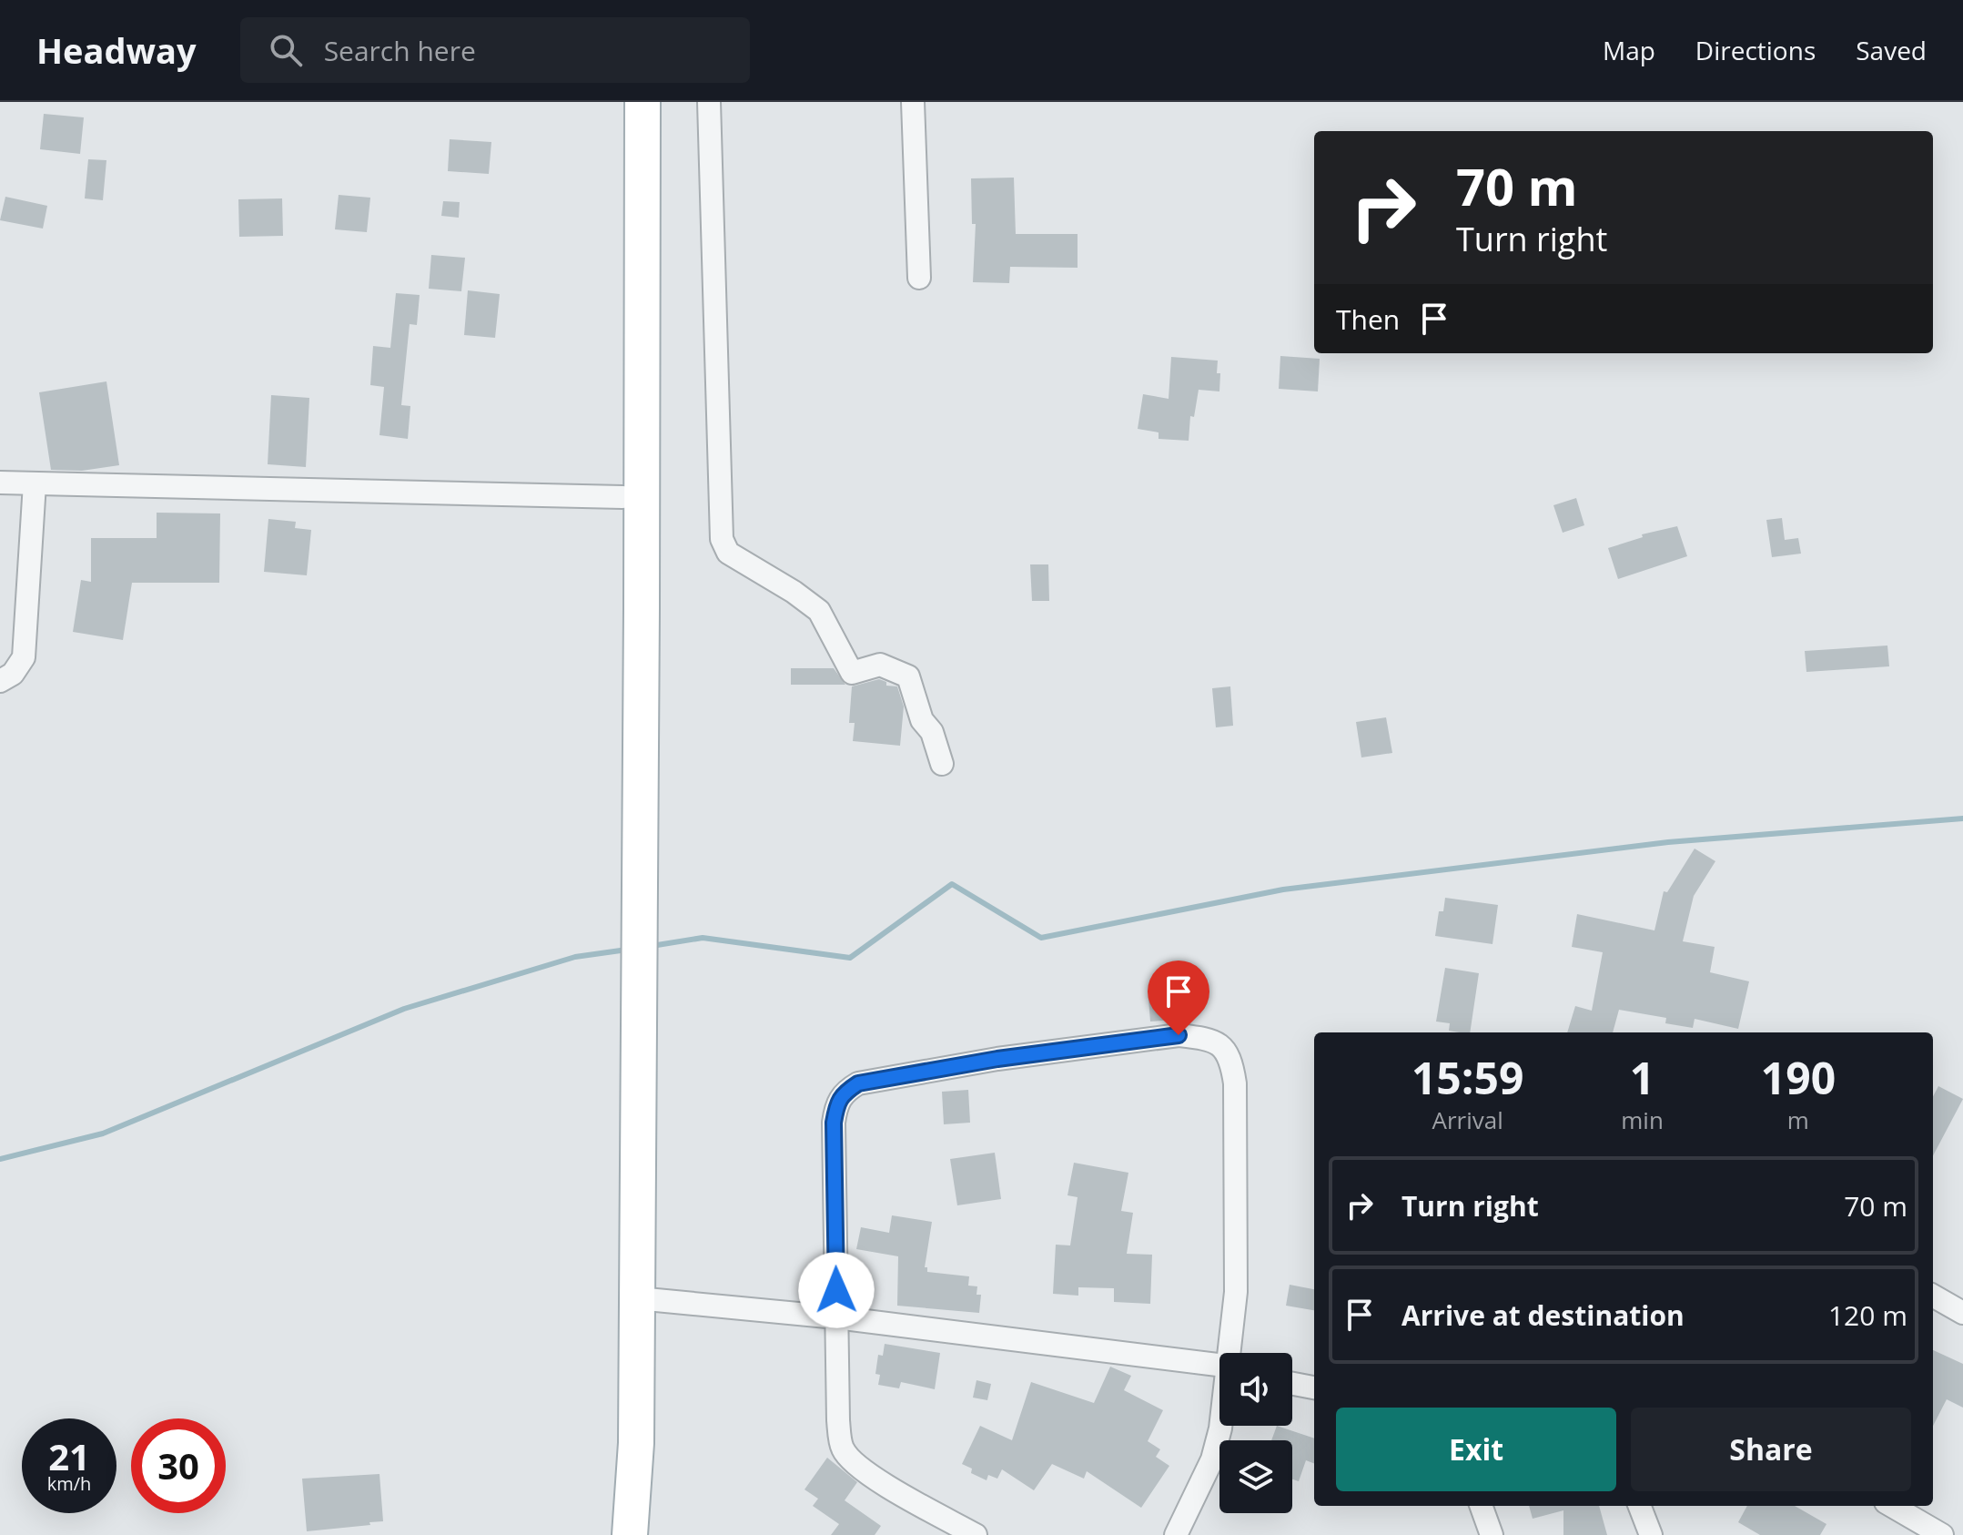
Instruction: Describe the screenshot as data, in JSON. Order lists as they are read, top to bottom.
{
  "page": {
    "header": "Headway",
    "search": "Search here",
    "nav": ["Map", "Directions", "Saved"],
    "turn": ["70 m", "Turn right"],
    "then": "Then",
    "eta": [
      "15:59",
      "Arrival",
      "1",
      "min",
      "190",
      "m"
    ],
    "list": [
      {
        "name": "Turn right",
        "value": "70 m"
      },
      {
        "name": "Arrive at destination",
        "value": "120 m"
      }
    ],
    "buttons": ["Exit", "Share"],
    "speed": "21 km/h",
    "limit": "30"
  }
}
